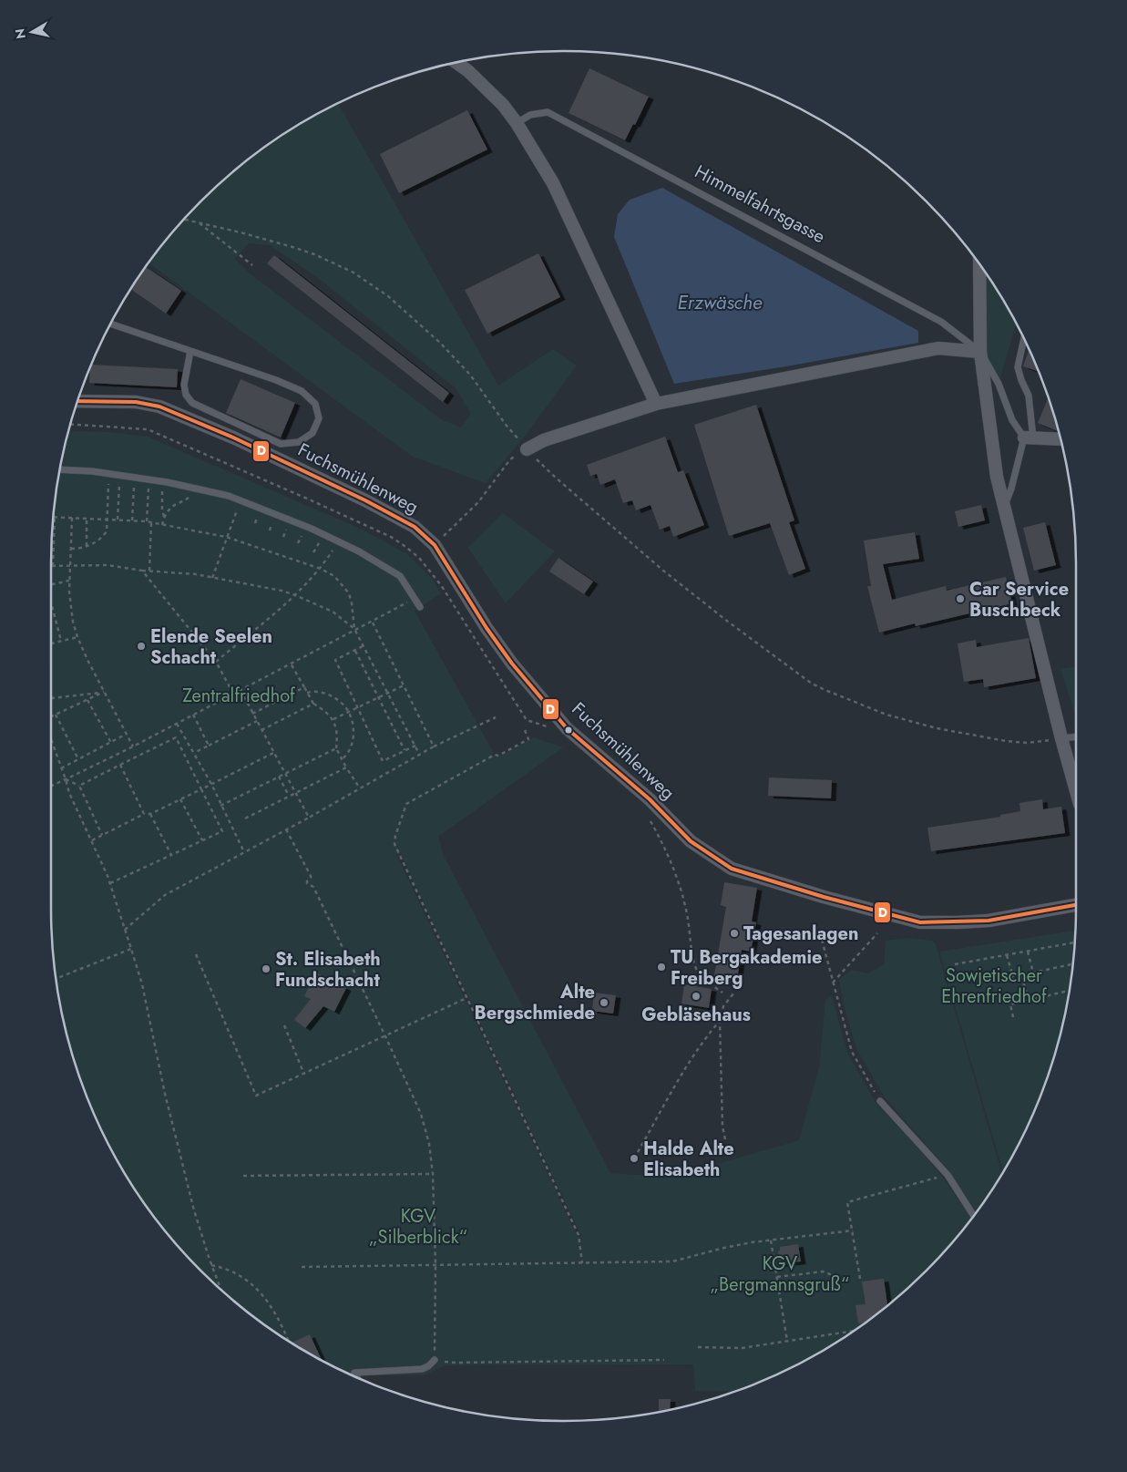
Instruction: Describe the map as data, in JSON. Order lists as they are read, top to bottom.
{
  "streets": {
    "street": ["Fuchsmühlenweg"],
    "lane": ["Himmelfahrtsgasse"]
  },
  "water": ["Erzwäsche"],
  "parks": [
    "Zentralfriedhof",
    "Sowjetischer Ehrenfriedhof",
    "KGV „Silberblick“",
    "KGV „Bergmannsgruß“"
  ],
  "places": [
    "Car Service Buschbeck",
    "Elende Seelen Schacht",
    "Tagesanlagen",
    "TU Bergakademie Freiberg",
    "St. Elisabeth Fundschacht",
    "Gebläsehaus",
    "Alte Bergschmiede",
    "Halde Alte Elisabeth"
  ],
  "lines": ["transit line D"],
  "north": "left"
}
